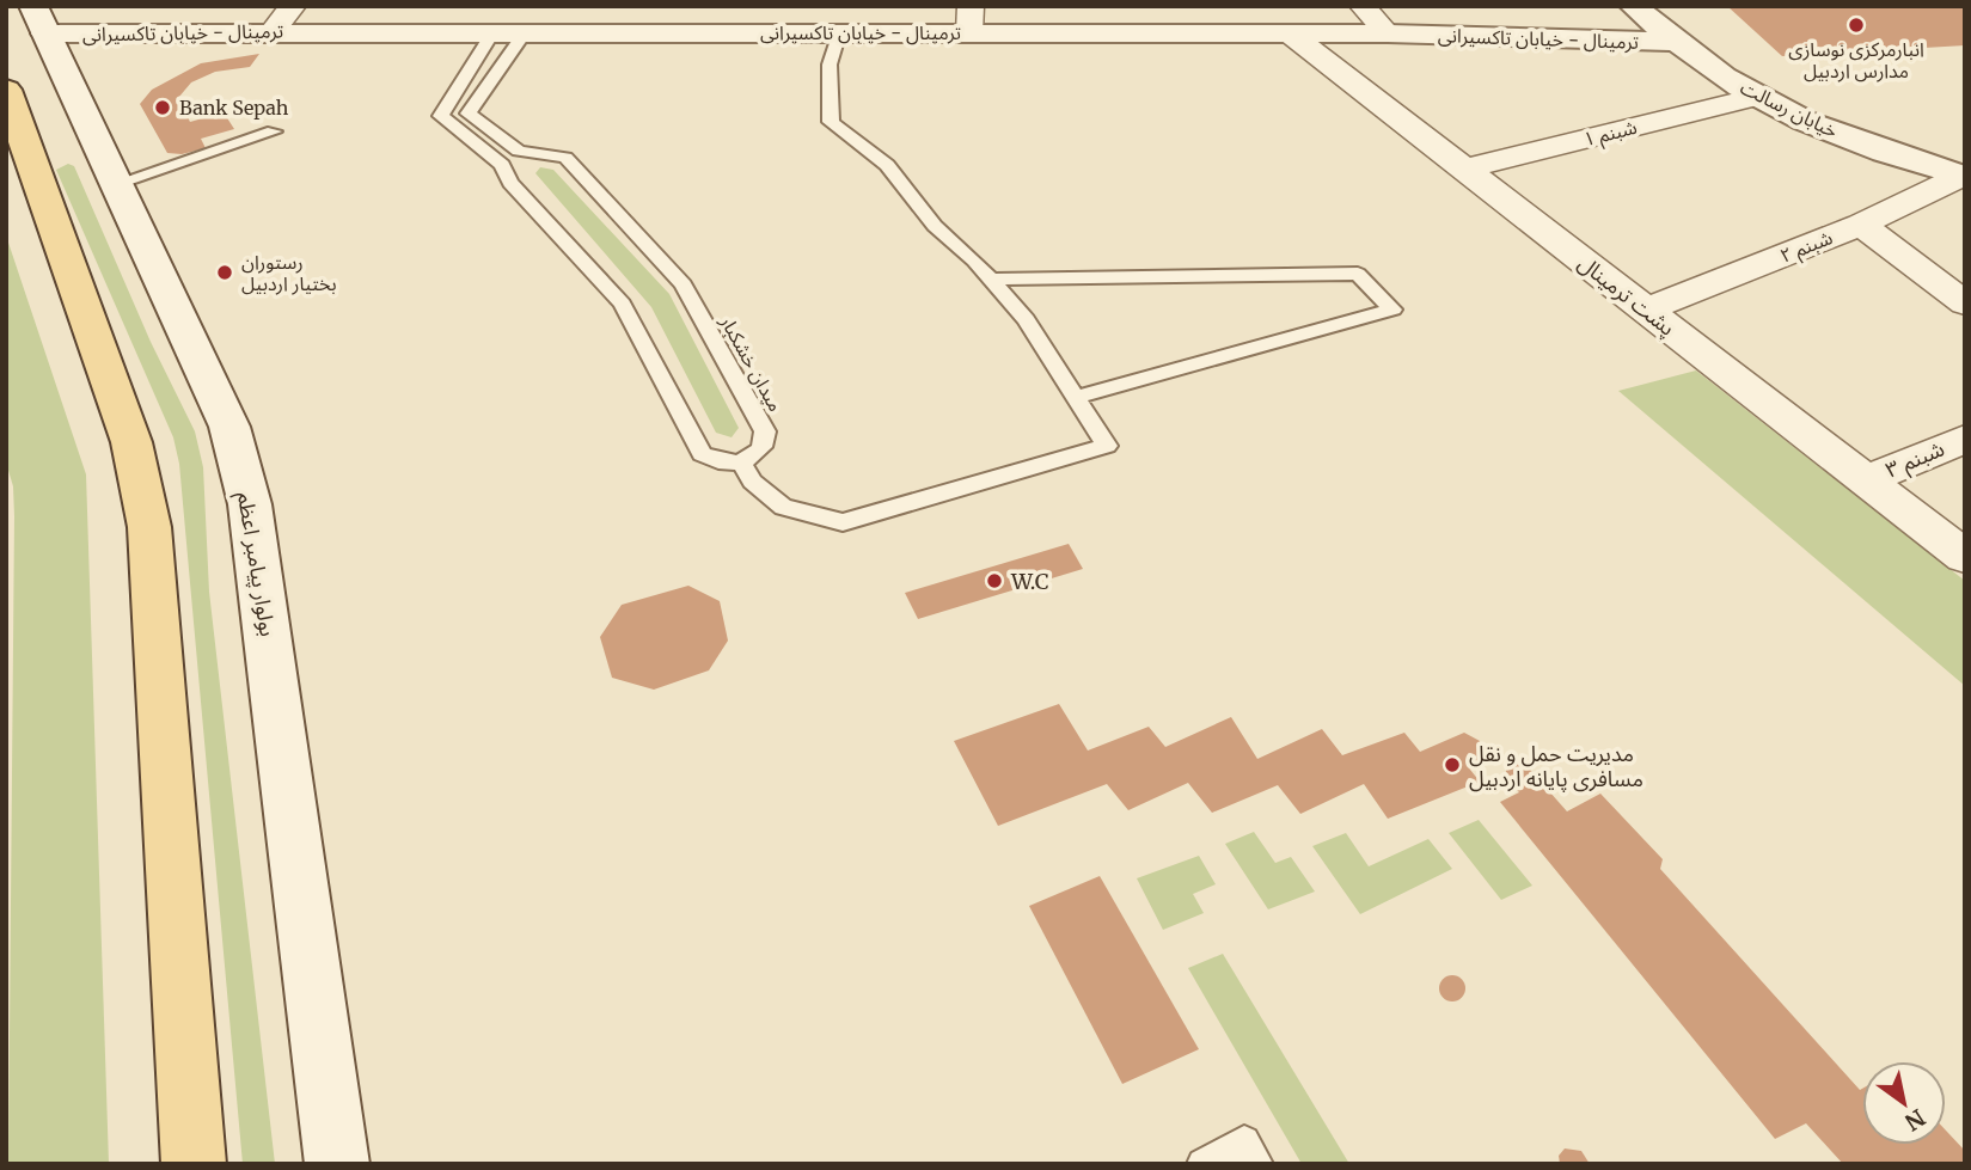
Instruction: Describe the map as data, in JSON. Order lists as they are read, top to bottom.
{
  "streets": {
    "street": [
      "ترمینال - خیابان تاکسیرانی",
      "خیابان رسالت",
      "شبنم ۱",
      "شبنم ۲",
      "پشت ترمینال",
      "شبنم ۳",
      "بولوار پیامبر اعظم"
    ],
    "lane": ["میدان خشکبار"]
  },
  "crossings": [
    ["ترمینال - خیابان تاکسیرانی", "خیابان رسالت"],
    ["ترمینال - خیابان تاکسیرانی", "پشت ترمینال"],
    ["ترمینال - خیابان تاکسیرانی", "میدان خشکبار"],
    ["ترمینال - خیابان تاکسیرانی", "بولوار پیامبر اعظم"],
    ["خیابان رسالت", "شبنم ۱"],
    ["خیابان رسالت", "شبنم ۲"],
    ["شبنم ۱", "پشت ترمینال"],
    ["شبنم ۲", "پشت ترمینال"],
    ["پشت ترمینال", "شبنم ۳"]
  ],
  "places": [
    "انبارمرکزی نوسازی مدارس اردبیل",
    "Bank Sepah",
    "رستوران بختیار اردبیل",
    "W.C",
    "مدیریت حمل و نقل مسافری پایانه اردبیل"
  ],
  "north": "bottom right"
}
